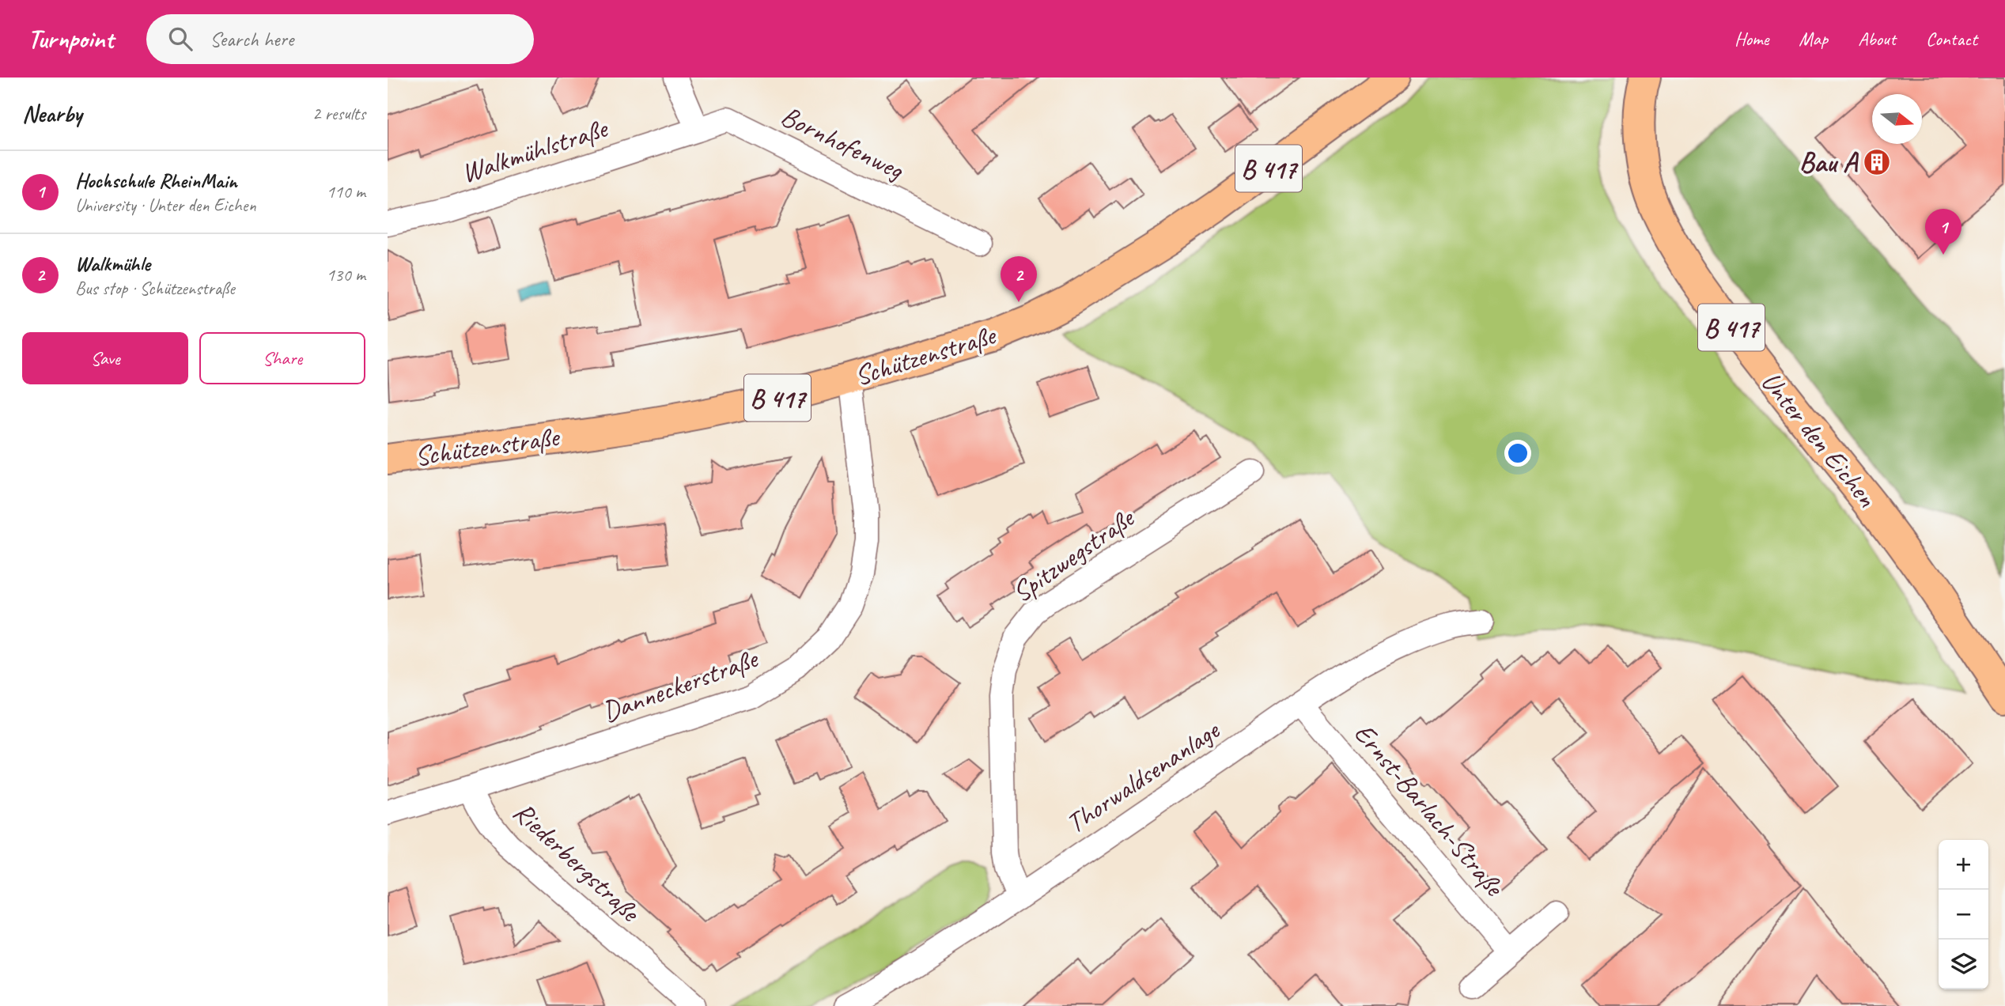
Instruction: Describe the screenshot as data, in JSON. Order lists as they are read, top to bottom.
{
  "streets": {
    "main road": ["B 417", "Schützenstraße", "Unter den Eichen"],
    "street": [
      "Bornhofenweg",
      "Walkmühlstraße",
      "Spitzwegstraße",
      "Danneckerstraße",
      "Thorwaldsenanlage",
      "Ernst-Barlach-Straße",
      "Riederbergstraße"
    ]
  },
  "crossings": [
    ["Bornhofenweg", "Walkmühlstraße"],
    ["Schützenstraße", "Danneckerstraße"],
    ["Spitzwegstraße", "Thorwaldsenanlage"],
    ["Danneckerstraße", "Riederbergstraße"],
    ["Thorwaldsenanlage", "Ernst-Barlach-Straße"]
  ],
  "places": {
    "building": ["Bau A"]
  },
  "north": "right",
  "page": {
    "header": "Turnpoint",
    "search": "Search here",
    "nav": [
      "Home",
      "Map",
      "About",
      "Contact"
    ],
    "heading": ["Nearby", "2 results"],
    "list": [
      {
        "mark": "1",
        "name": "Hochschule RheinMain",
        "note": "University · Unter den Eichen",
        "value": "110 m"
      },
      {
        "mark": "2",
        "name": "Walkmühle",
        "note": "Bus stop · Schützenstraße",
        "value": "130 m"
      }
    ],
    "pins": ["1", "2"],
    "buttons": ["Save", "Share"],
    "map_buttons": ["+", "−"]
  }
}
